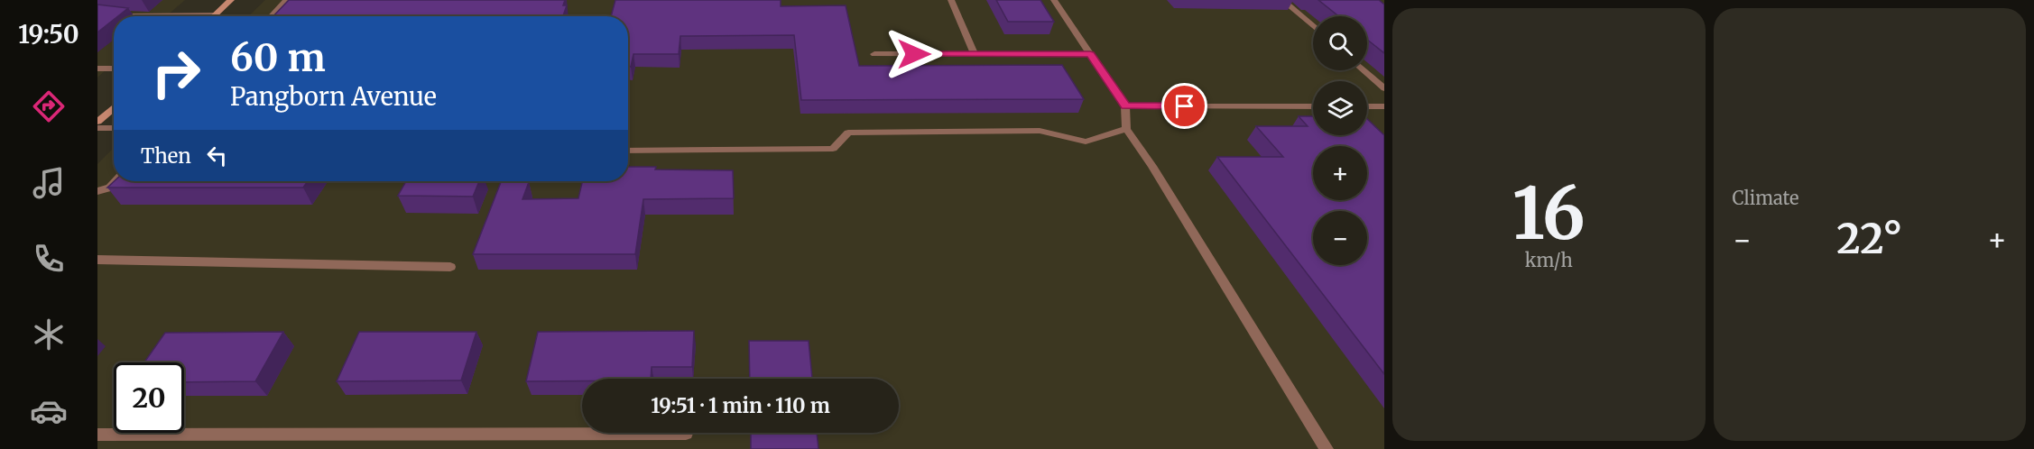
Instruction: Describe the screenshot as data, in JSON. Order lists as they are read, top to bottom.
{
  "page": {
    "tabs": "19:50",
    "tile": [
      ["16", "km/h"],
      "Climate"
    ],
    "map_buttons": ["+", "−"],
    "turn": ["60 m", "Pangborn Avenue"],
    "then": "Then",
    "heat": ["−", "22°", "+"],
    "limit": "20",
    "trip": "19:51 · 1 min · 110 m"
  }
}
